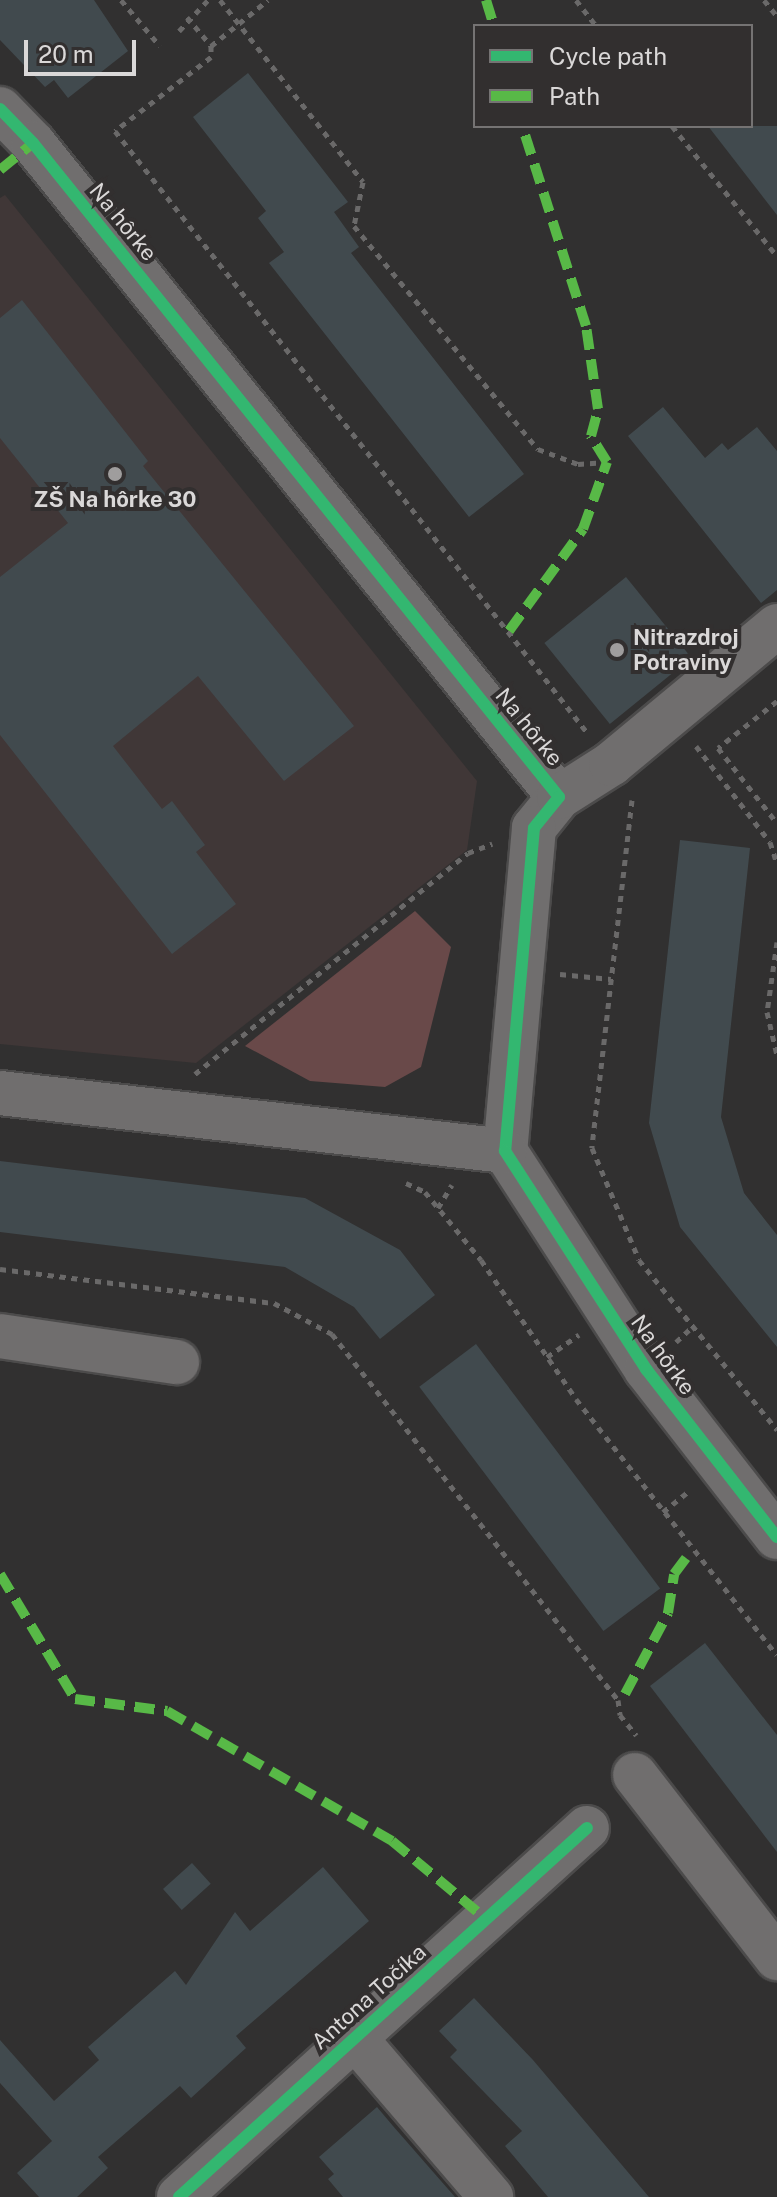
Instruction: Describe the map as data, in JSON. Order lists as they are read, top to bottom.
{
  "streets": {
    "street": ["Na hôrke", "Antona Točíka"]
  },
  "places": ["ZŠ Na hôrke 30", "Nitrazdroj Potraviny"],
  "legend": ["Cycle path", "Path"],
  "scale_bar": "20 m"
}
